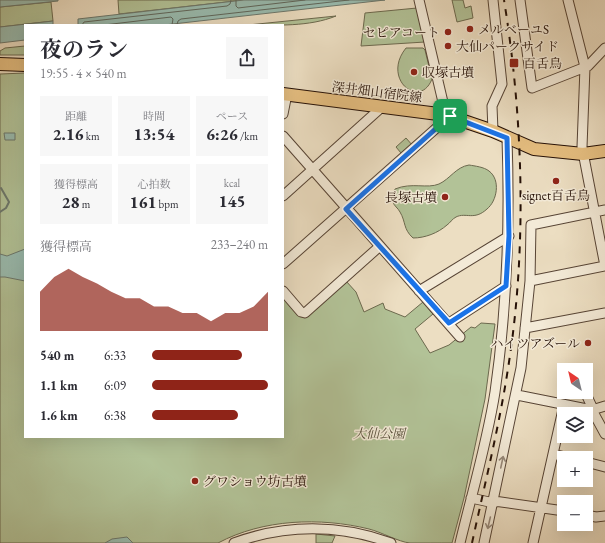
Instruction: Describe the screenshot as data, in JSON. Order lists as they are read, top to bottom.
{
  "streets": {
    "main road": ["深井畑山宿院線"]
  },
  "parks": ["大仙公園"],
  "places": {
    "other": [
      "メルベーユS",
      "セピアコート",
      "大仙パークサイド",
      "収塚古墳",
      "signet百舌鳥",
      "長塚古墳",
      "ハイツアズール",
      "グワショウ坊古墳"
    ],
    "transit": ["百舌鳥"]
  },
  "north": "top left",
  "page": {
    "heading": ["夜のラン", "19:55 · 4 × 540 m"],
    "stats": [
      ["距離", "2.16 km"],
      ["時間", "13:54"],
      ["ペース", "6:26 /km"],
      ["獲得標高", "28 m"],
      ["心拍数", "161 bpm"],
      ["kcal", "145"]
    ],
    "chart": ["獲得標高", "233–240 m"],
    "list": [
      {
        "name": "540 m",
        "note": "6:33"
      },
      {
        "name": "1.1 km",
        "note": "6:09"
      },
      {
        "name": "1.6 km",
        "note": "6:38"
      }
    ],
    "map_buttons": ["+", "−"]
  }
}
